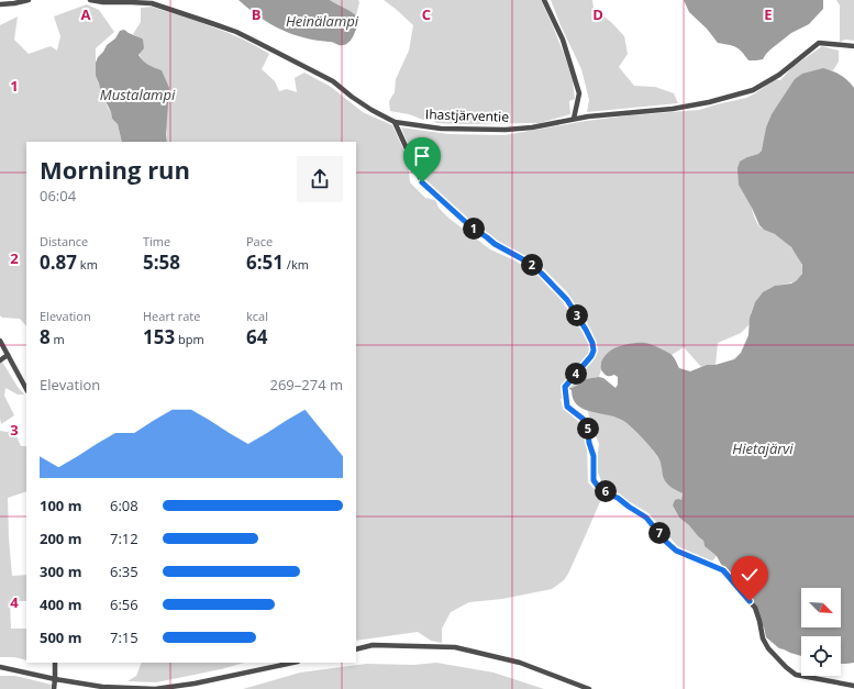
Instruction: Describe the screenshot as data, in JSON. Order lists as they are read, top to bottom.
{
  "streets": {
    "street": ["Ihastjärventie"]
  },
  "water": ["Heinälampi", "Mustalampi", "Hietajärvi"],
  "north": "bottom right",
  "page": {
    "heading": ["Morning run", "06:04"],
    "stats": [
      ["Distance", "0.87 km"],
      ["Time", "5:58"],
      ["Pace", "6:51 /km"],
      ["Elevation", "8 m"],
      ["Heart rate", "153 bpm"],
      ["kcal", "64"]
    ],
    "pins": [
      "1",
      "2",
      "3",
      "4",
      "5",
      "6",
      "7"
    ],
    "chart": ["Elevation", "269–274 m"],
    "list": [
      {
        "name": "100 m",
        "note": "6:08"
      },
      {
        "name": "200 m",
        "note": "7:12"
      },
      {
        "name": "300 m",
        "note": "6:35"
      },
      {
        "name": "400 m",
        "note": "6:56"
      },
      {
        "name": "500 m",
        "note": "7:15"
      }
    ]
  },
  "grid": {
    "columns": [
      "A",
      "B",
      "C",
      "D",
      "E"
    ],
    "rows": [
      "1",
      "2",
      "3",
      "4"
    ]
  }
}
